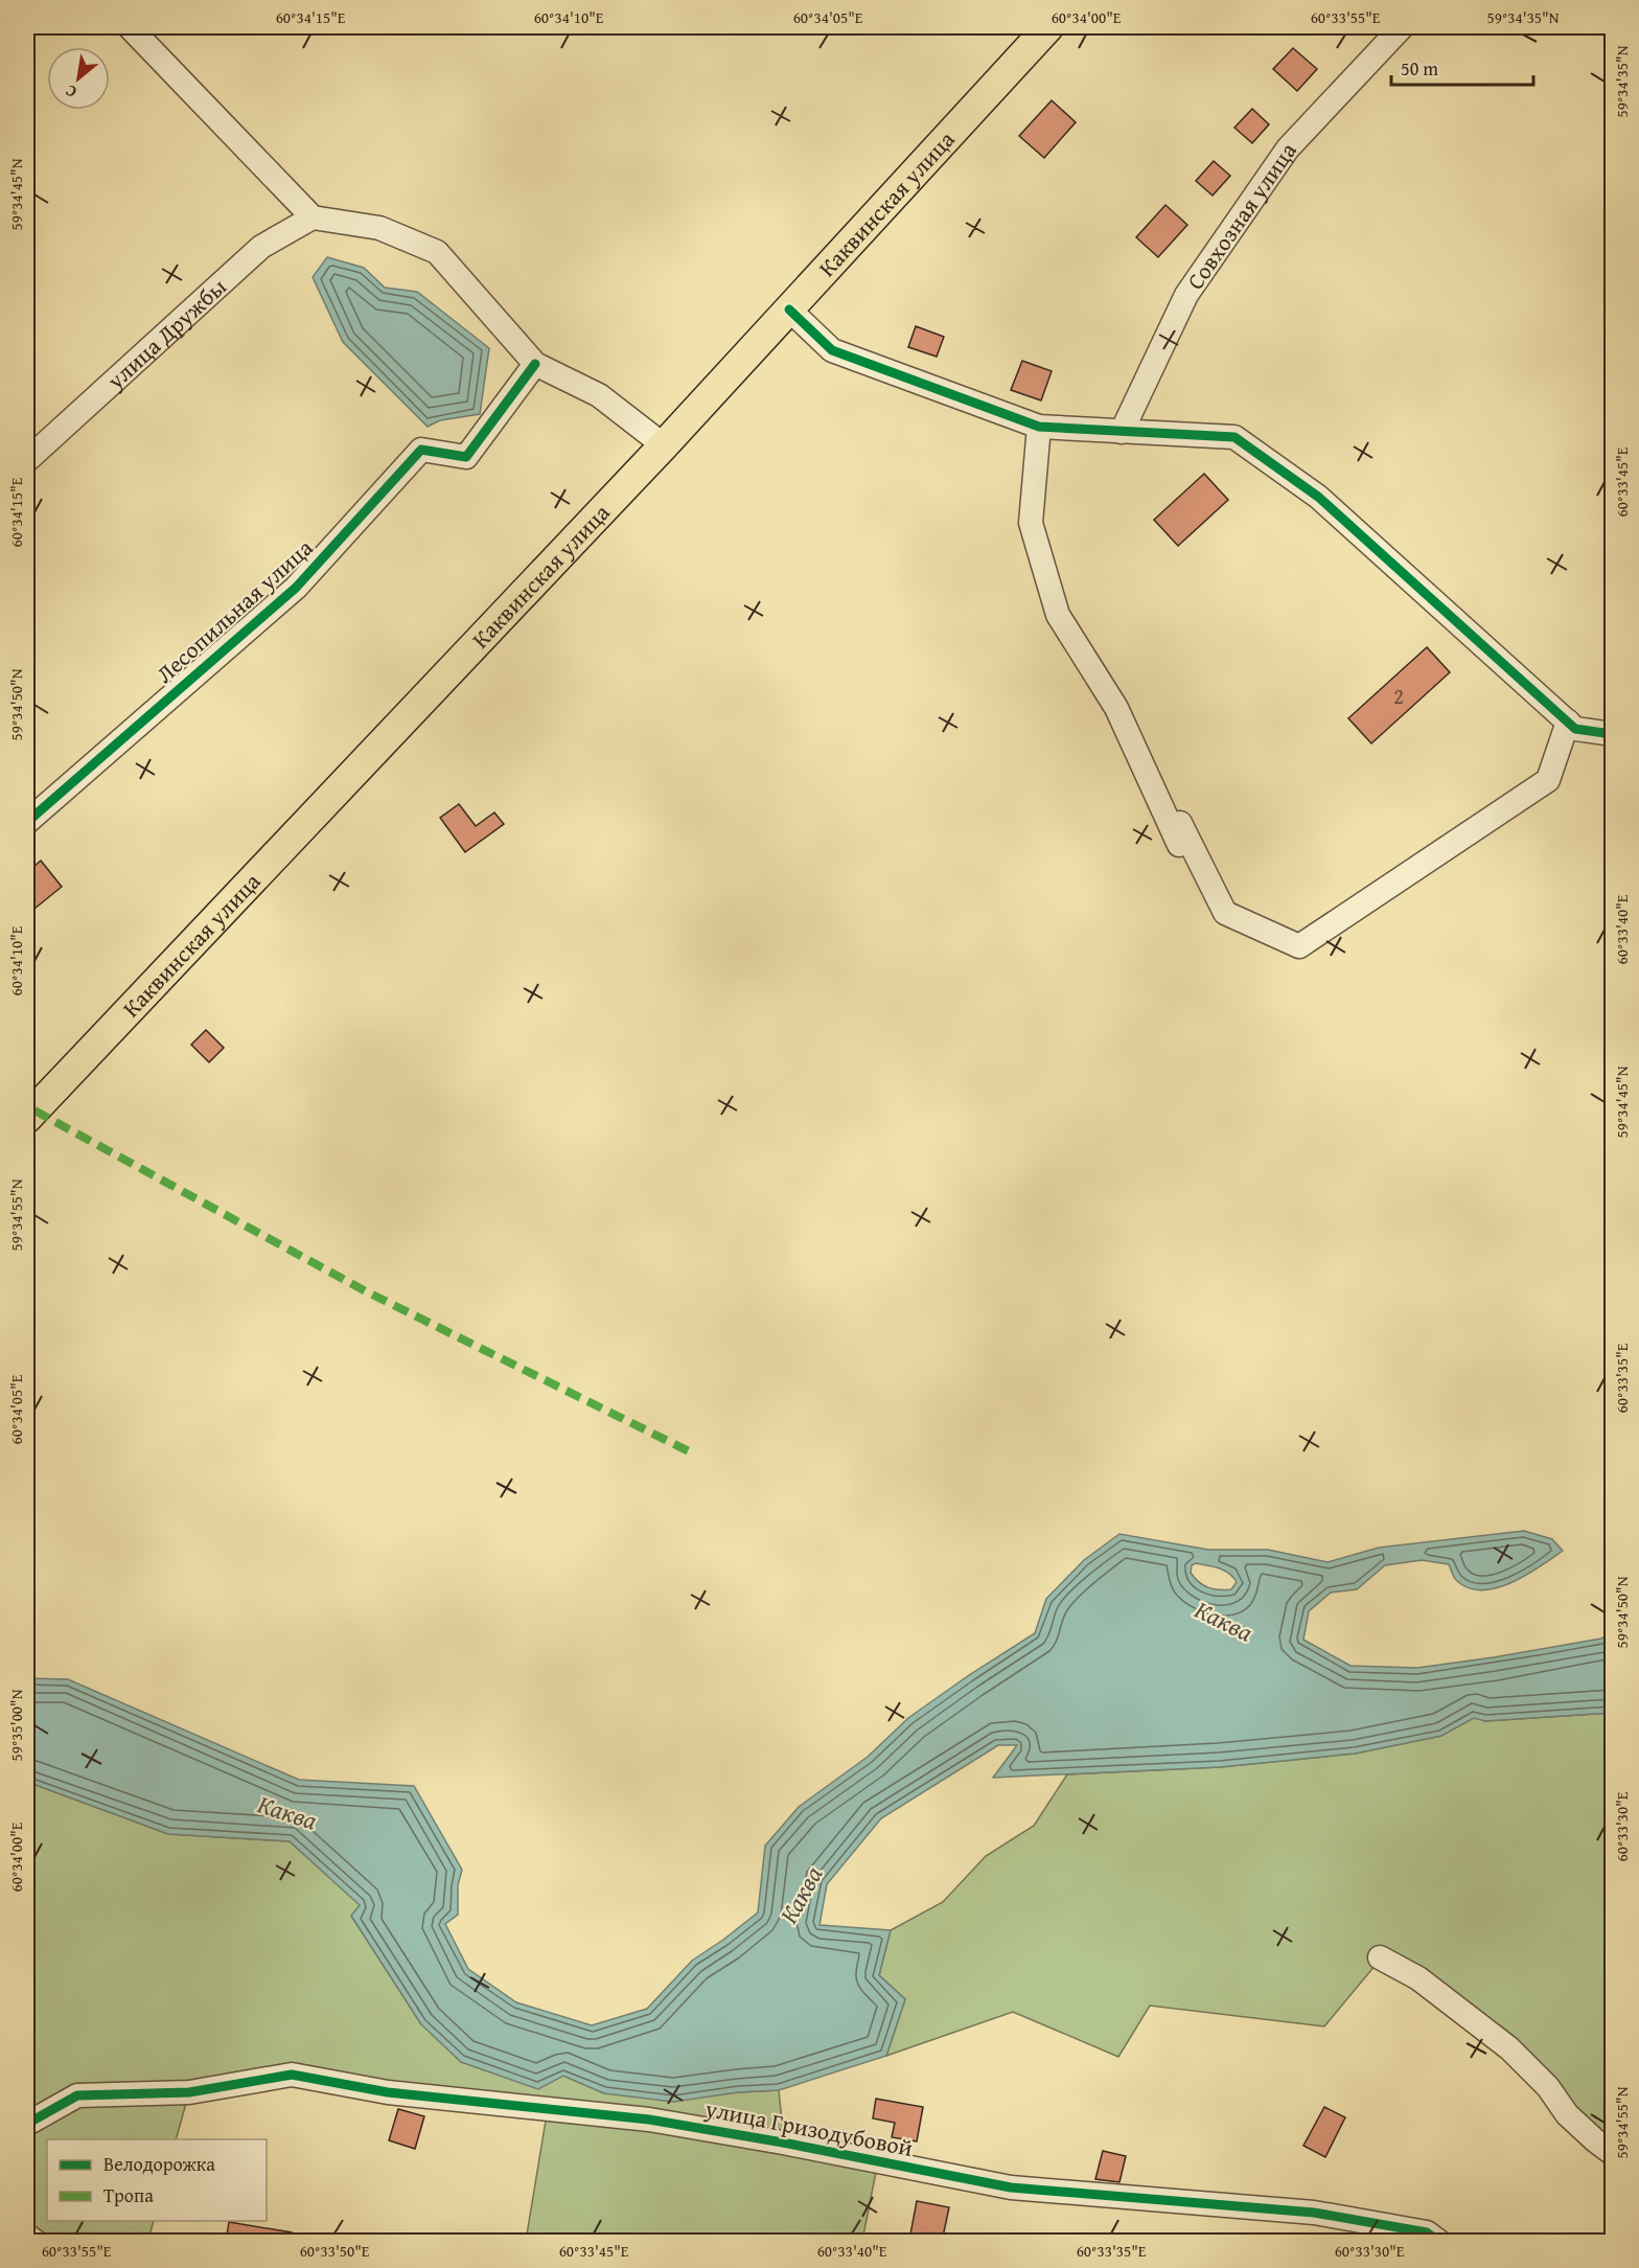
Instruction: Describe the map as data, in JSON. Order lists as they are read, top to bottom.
{
  "streets": {
    "main road": ["Каквинская улица"],
    "street": [
      "Совхозная улица",
      "улица Дружбы",
      "Лесопильная улица",
      "улица Гризодубовой"
    ]
  },
  "water": ["Каква"],
  "house_numbers": ["2"],
  "legend": ["Велодорожка", "Тропа"],
  "scale_bar": "50 m",
  "north": "bottom left",
  "coordinates": [
    "60°34'15\"E",
    "60°34'10\"E",
    "60°34'05\"E",
    "60°34'00\"E",
    "60°33'55\"E",
    "59°34'35\"N",
    "59°34'45\"N",
    "60°33'45\"E",
    "59°34'50\"N",
    "60°33'40\"E",
    "59°34'55\"N",
    "60°33'35\"E",
    "59°35'00\"N",
    "60°33'30\"E",
    "60°33'50\"E"
  ]
}
